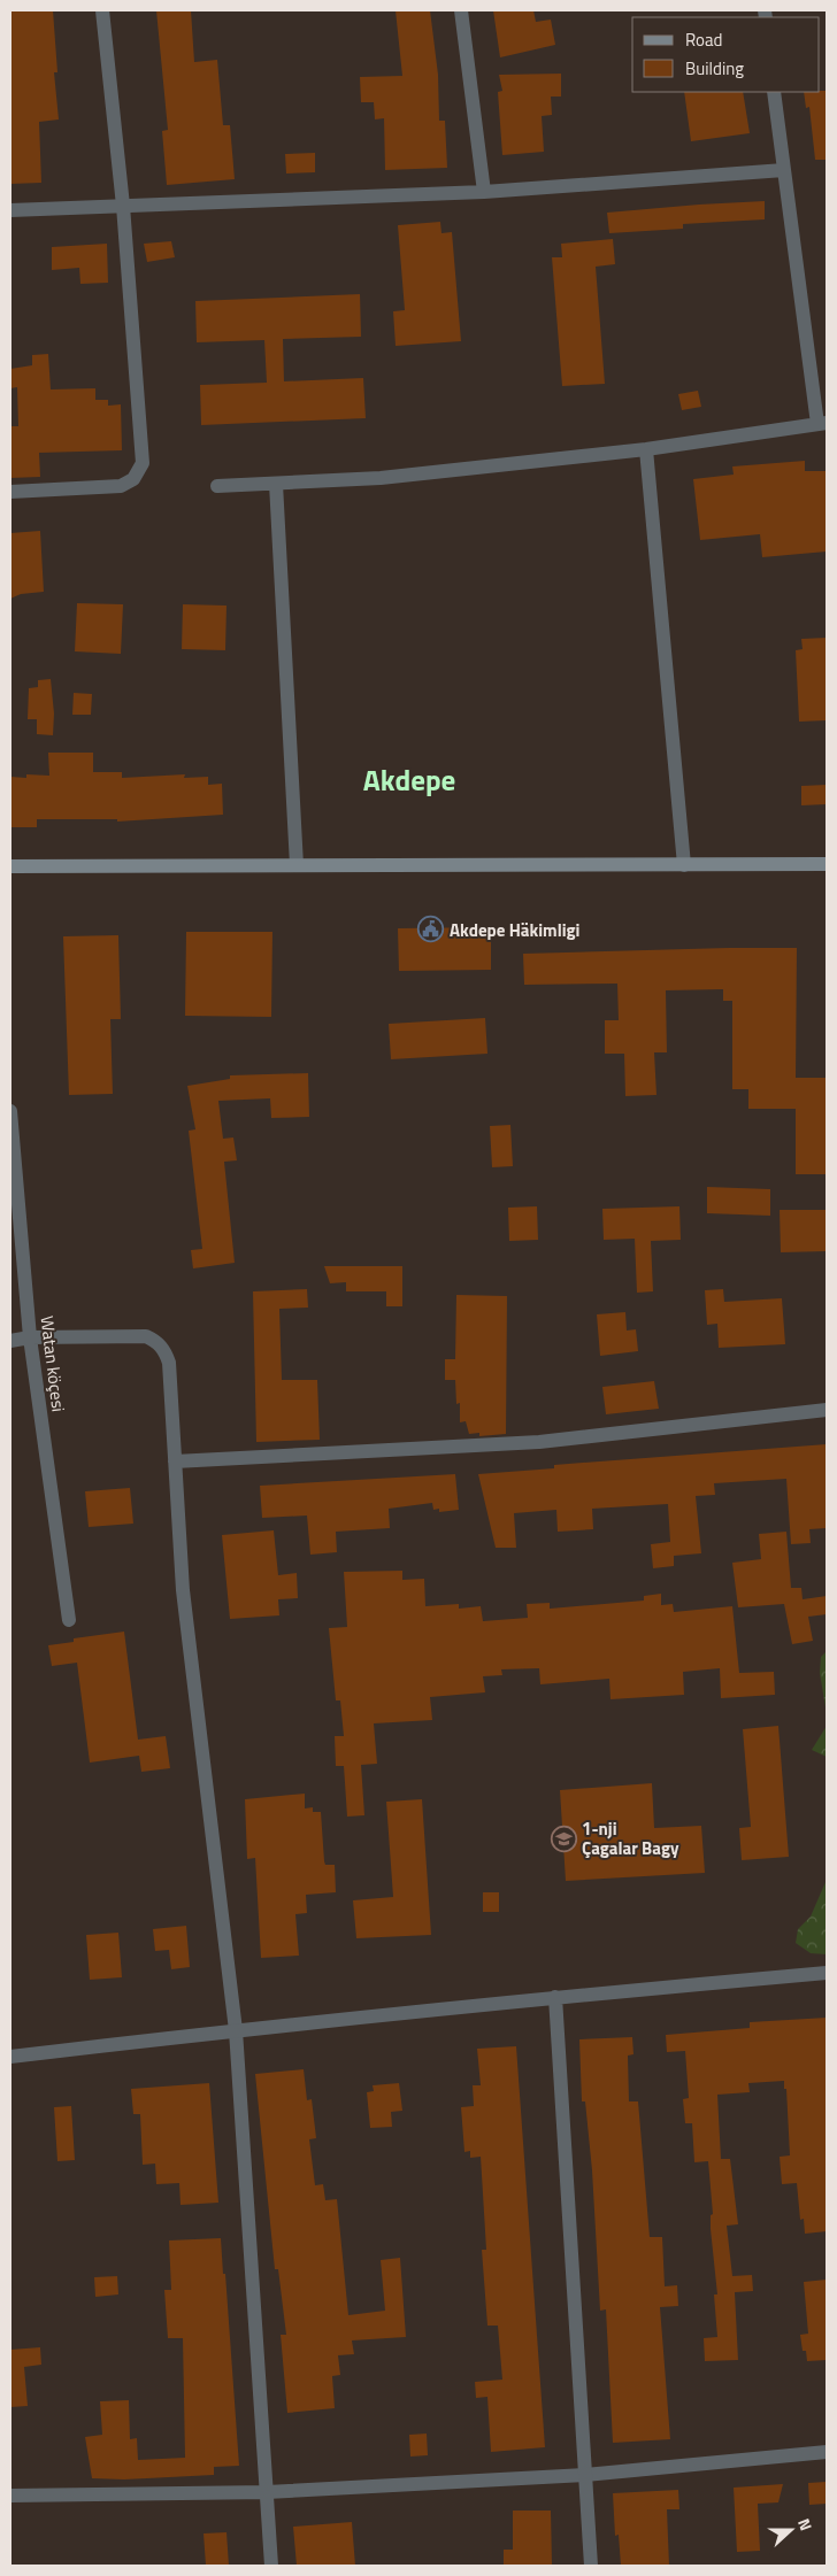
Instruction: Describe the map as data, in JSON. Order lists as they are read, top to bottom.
{
  "streets": {
    "street": ["Watan köçesi"]
  },
  "districts": ["Akdepe"],
  "places": {
    "public building": ["Akdepe Häkimligi"],
    "school or university": ["1-nji Çagalar Bagy"]
  },
  "legend": ["Road", "Building"],
  "north": "right"
}
